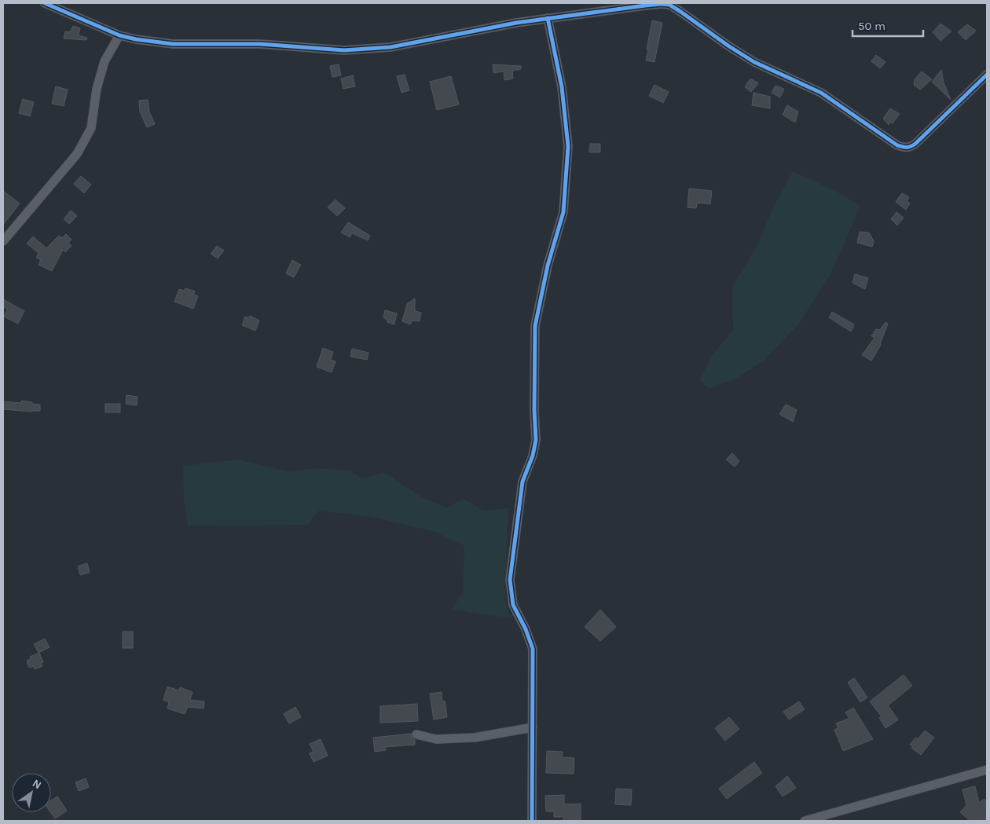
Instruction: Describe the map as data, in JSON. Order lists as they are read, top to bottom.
{
  "scale_bar": "50 m",
  "north": "top right"
}
